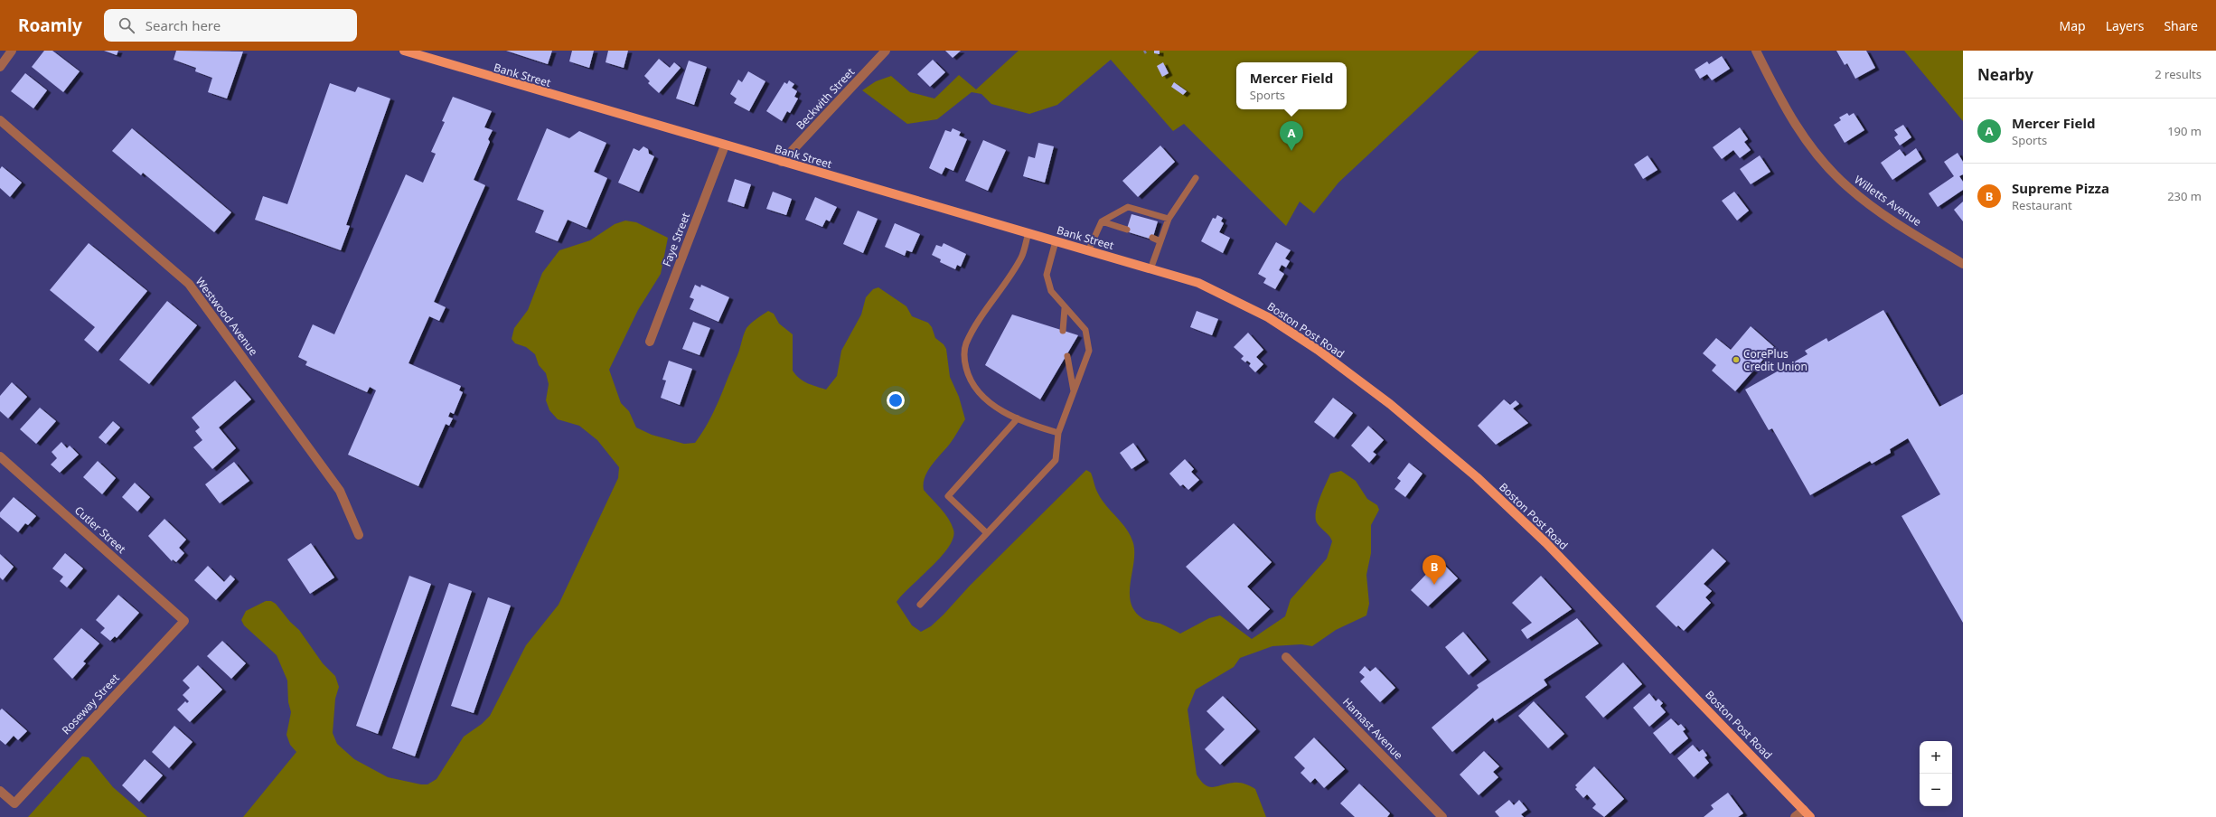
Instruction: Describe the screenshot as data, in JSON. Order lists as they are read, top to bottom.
{
  "streets": {
    "main road": ["Bank Street", "Boston Post Road"],
    "street": [
      "Beckwith Street",
      "Willetts Avenue",
      "Faye Street",
      "Westwood Avenue",
      "Cutler Street",
      "Roseway Street",
      "Hamast Avenue"
    ]
  },
  "crossings": [
    ["Bank Street", "Beckwith Street"],
    ["Bank Street", "Faye Street"],
    ["Bank Street", "Boston Post Road"],
    ["Cutler Street", "Roseway Street"]
  ],
  "places": ["CorePlus Credit Union"],
  "page": {
    "header": "Roamly",
    "search": "Search here",
    "nav": ["Map", "Layers", "Share"],
    "heading": ["Nearby", "2 results"],
    "popup": ["Mercer Field", "Sports"],
    "list": [
      {
        "mark": "A",
        "name": "Mercer Field",
        "note": "Sports",
        "value": "190 m"
      },
      {
        "mark": "B",
        "name": "Supreme Pizza",
        "note": "Restaurant",
        "value": "230 m"
      }
    ],
    "pins": ["A", "B"],
    "map_buttons": ["+", "−"]
  }
}
